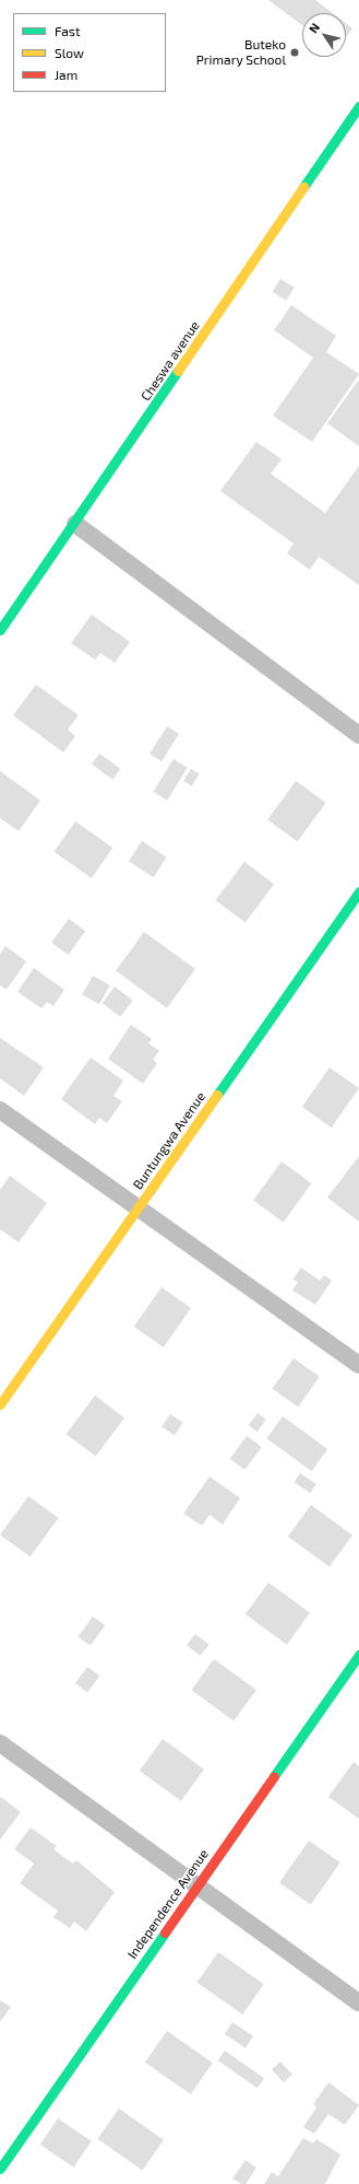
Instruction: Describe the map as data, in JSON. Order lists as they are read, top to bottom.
{
  "streets": {
    "street": ["Cheswa avenue", "Buntungwa Avenue", "Independence Avenue"]
  },
  "places": ["Buteko Primary School"],
  "legend": ["Fast", "Slow", "Jam"],
  "north": "top left"
}
